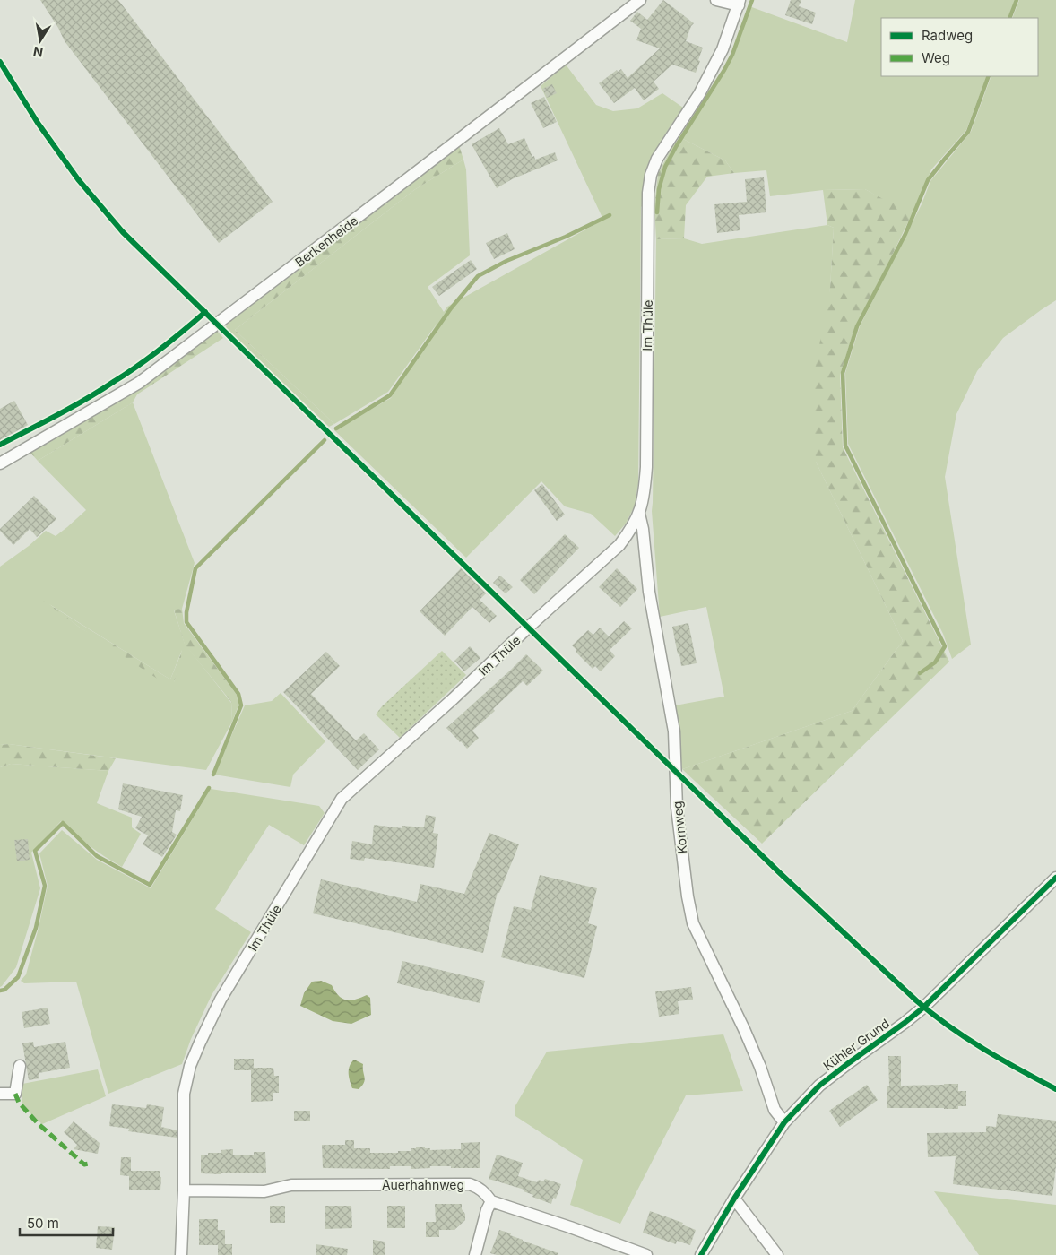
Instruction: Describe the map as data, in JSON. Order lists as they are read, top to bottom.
{
  "streets": {
    "street": [
      "Berkenheide",
      "Im Thüle",
      "Kornweg",
      "Kühler Grund",
      "Auerhahnweg"
    ]
  },
  "crossings": [
    ["Im Thüle", "Kornweg"],
    ["Im Thüle", "Auerhahnweg"],
    ["Kornweg", "Kühler Grund"]
  ],
  "legend": ["Radweg", "Weg"],
  "scale_bar": "50 m",
  "north": "bottom"
}
